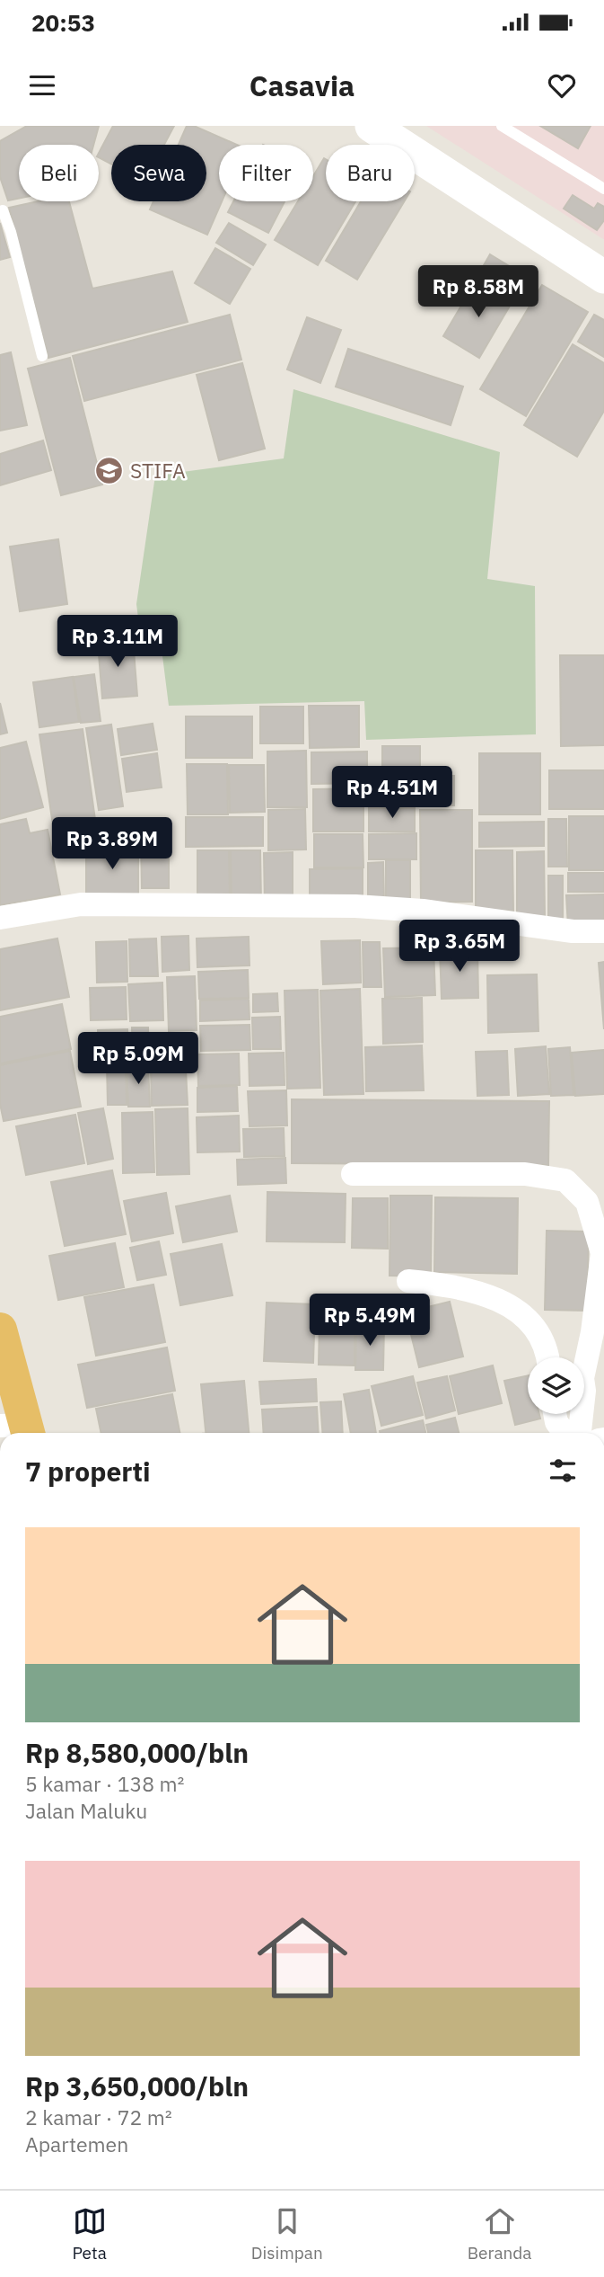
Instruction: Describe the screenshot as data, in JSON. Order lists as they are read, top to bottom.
{
  "places": {
    "school or university": ["STIFA"]
  },
  "page": {
    "status": "20:53",
    "header": "Casavia",
    "chip": [
      "Beli",
      "Sewa",
      "Filter",
      "Baru"
    ],
    "price": [
      "Rp 8.58M",
      "Rp 3.11M",
      "Rp 4.51M",
      "Rp 3.89M",
      "Rp 3.65M",
      "Rp 5.09M",
      "Rp 5.49M"
    ],
    "heading": "7 properti",
    "list": [
      {
        "name": "Rp 8,580,000/bln",
        "note": "5 kamar · 138 m² · Jalan Maluku"
      },
      {
        "name": "Rp 3,650,000/bln",
        "note": "2 kamar · 72 m² · Apartemen"
      }
    ],
    "tabs": ["Peta", "Disimpan", "Beranda"]
  }
}
